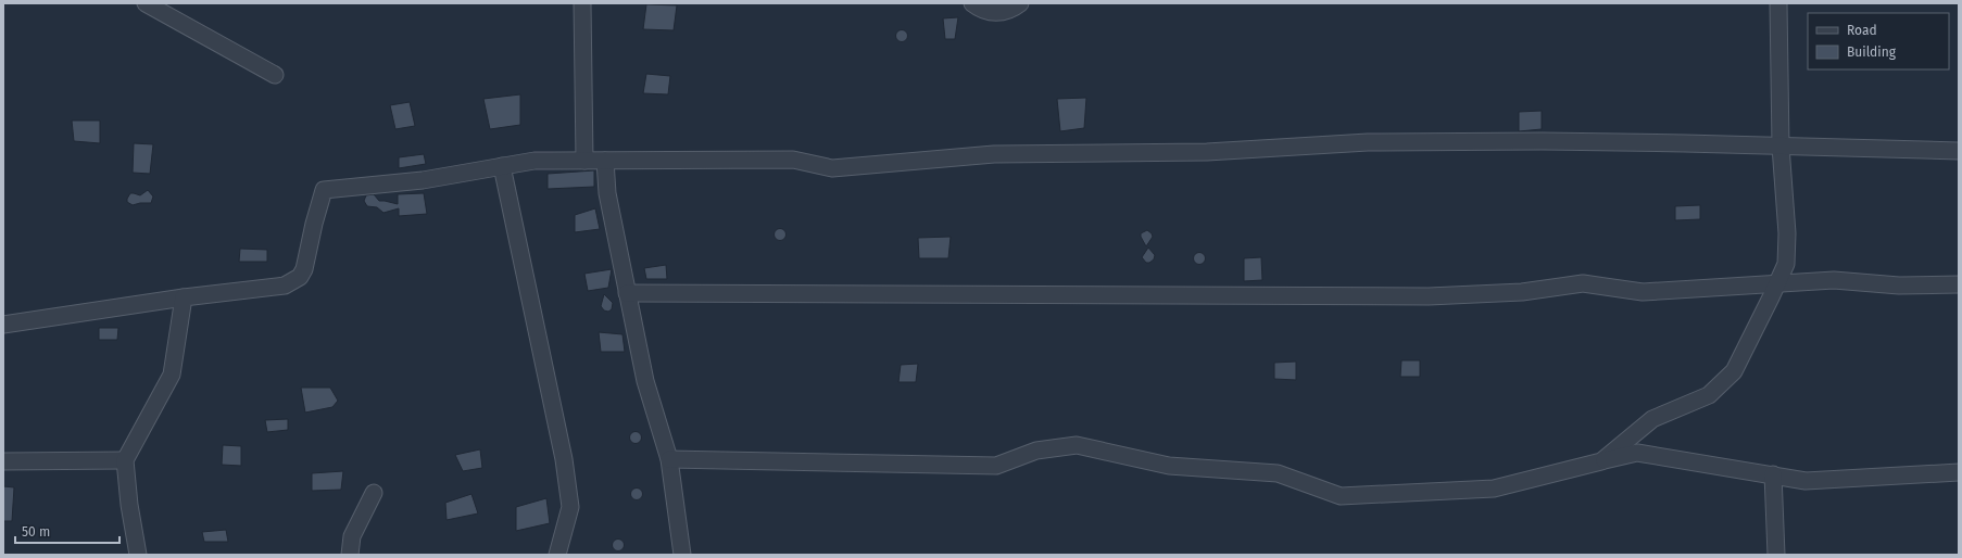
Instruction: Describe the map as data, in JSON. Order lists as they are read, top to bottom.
{
  "legend": ["Road", "Building"],
  "scale_bar": "50 m"
}
